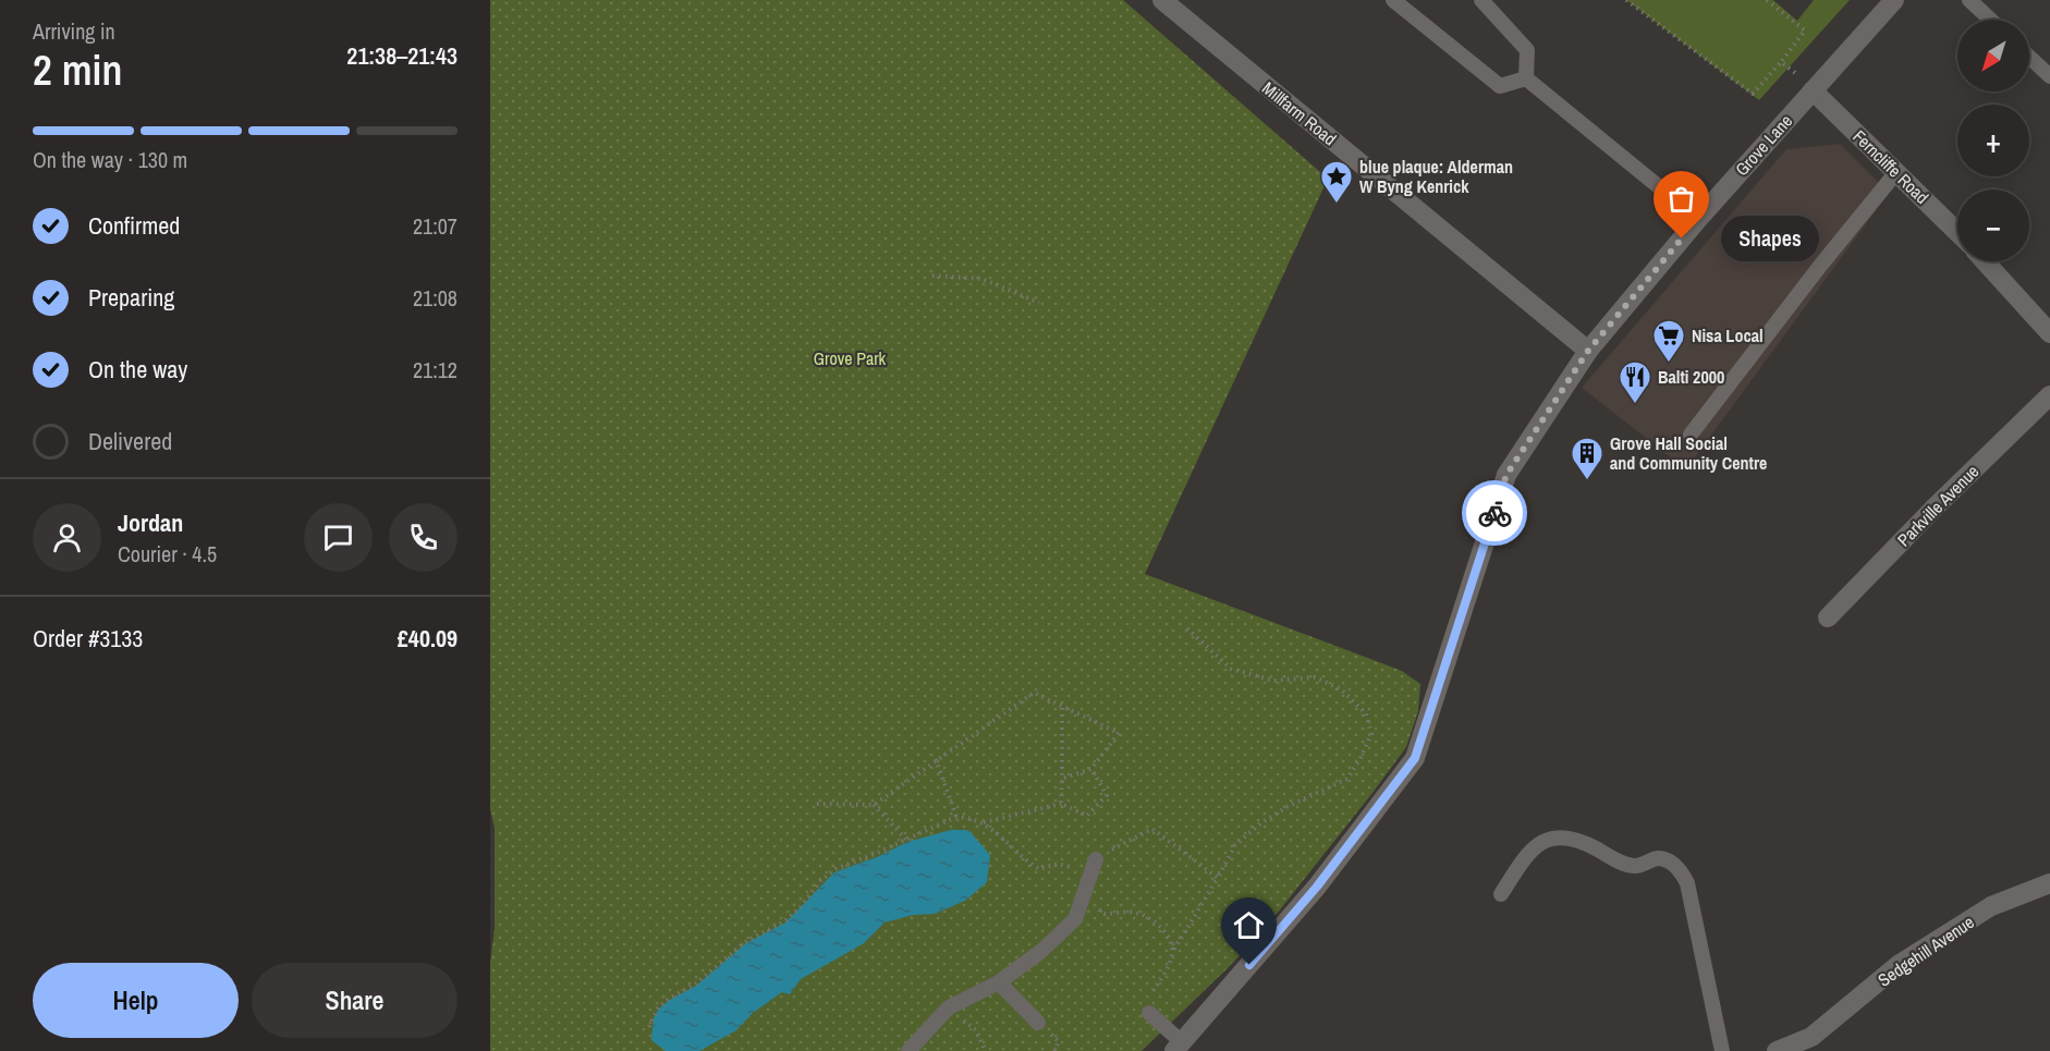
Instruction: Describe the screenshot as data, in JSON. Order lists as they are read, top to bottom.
{
  "streets": {
    "street": [
      "Millfarm Road",
      "Grove Lane",
      "Ferncliffe Road",
      "Parkville Avenue",
      "Sedgehill Avenue"
    ]
  },
  "crossings": [
    ["Millfarm Road", "Grove Lane"],
    ["Grove Lane", "Ferncliffe Road"]
  ],
  "parks": ["Grove Park"],
  "places": {
    "place": ["blue plaque: Alderman W Byng Kenrick"],
    "other": ["Shapes"],
    "supermarket": ["Nisa Local"],
    "restaurant": ["Balti 2000"],
    "building": ["Grove Hall Social and Community Centre"]
  },
  "north": "bottom left",
  "page": {
    "heading": ["2 min", "Arriving in", "21:38–21:43"],
    "panel": [
      "Jordan",
      "Courier · 4.5",
      "Order #3133",
      "£40.09"
    ],
    "map_buttons": ["+", "−"],
    "bar": "On the way · 130 m",
    "list": [
      ["Confirmed", "21:07"],
      ["Preparing", "21:08"],
      ["On the way", "21:12"],
      "Delivered"
    ],
    "bubble": "Shapes",
    "buttons": ["Help", "Share"]
  }
}
